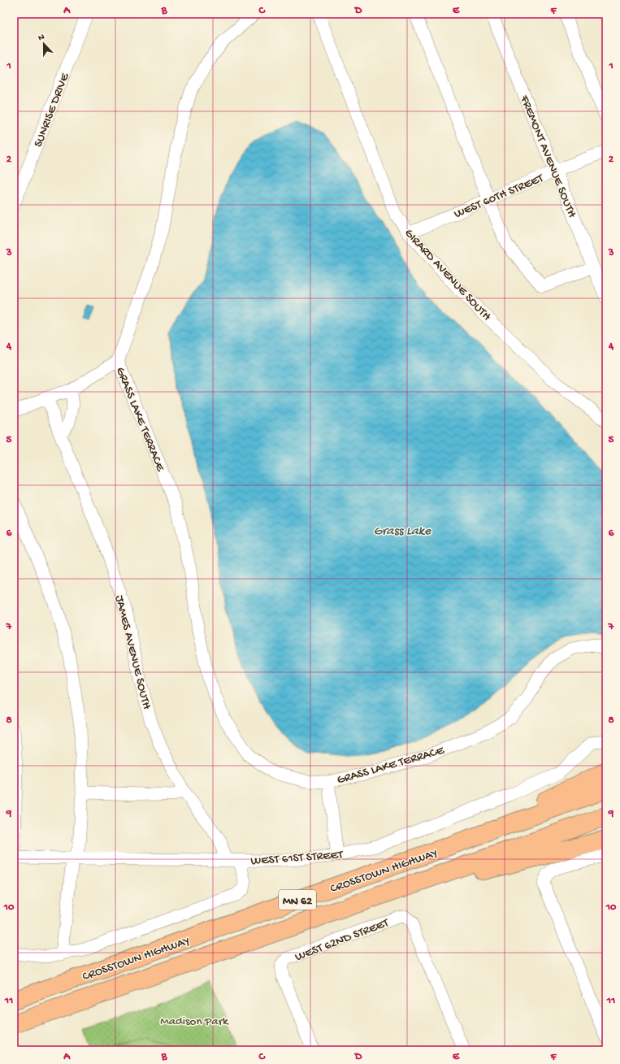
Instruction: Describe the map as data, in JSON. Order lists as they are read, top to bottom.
{
  "streets": {
    "highway": ["CROSSTOWN HIGHWAY", "MN 62"],
    "street": [
      "SUNRISE DRIVE",
      "FREMONT AVENUE SOUTH",
      "WEST 60TH STREET",
      "GIRARD AVENUE SOUTH",
      "GRASS LAKE TERRACE",
      "JAMES AVENUE SOUTH",
      "WEST 61ST STREET",
      "WEST 62ND STREET"
    ]
  },
  "crossings": [
    ["FREMONT AVENUE SOUTH", "WEST 60TH STREET"],
    ["WEST 60TH STREET", "GIRARD AVENUE SOUTH"],
    ["GRASS LAKE TERRACE", "WEST 61ST STREET"],
    ["JAMES AVENUE SOUTH", "WEST 61ST STREET"]
  ],
  "water": ["Grass Lake"],
  "parks": ["Madison Park"],
  "north": "top",
  "grid": {
    "columns": [
      "A",
      "B",
      "C",
      "D",
      "E",
      "F"
    ],
    "rows": [
      "1",
      "2",
      "3",
      "4",
      "5",
      "6",
      "7",
      "8",
      "9",
      "10",
      "11"
    ]
  }
}
